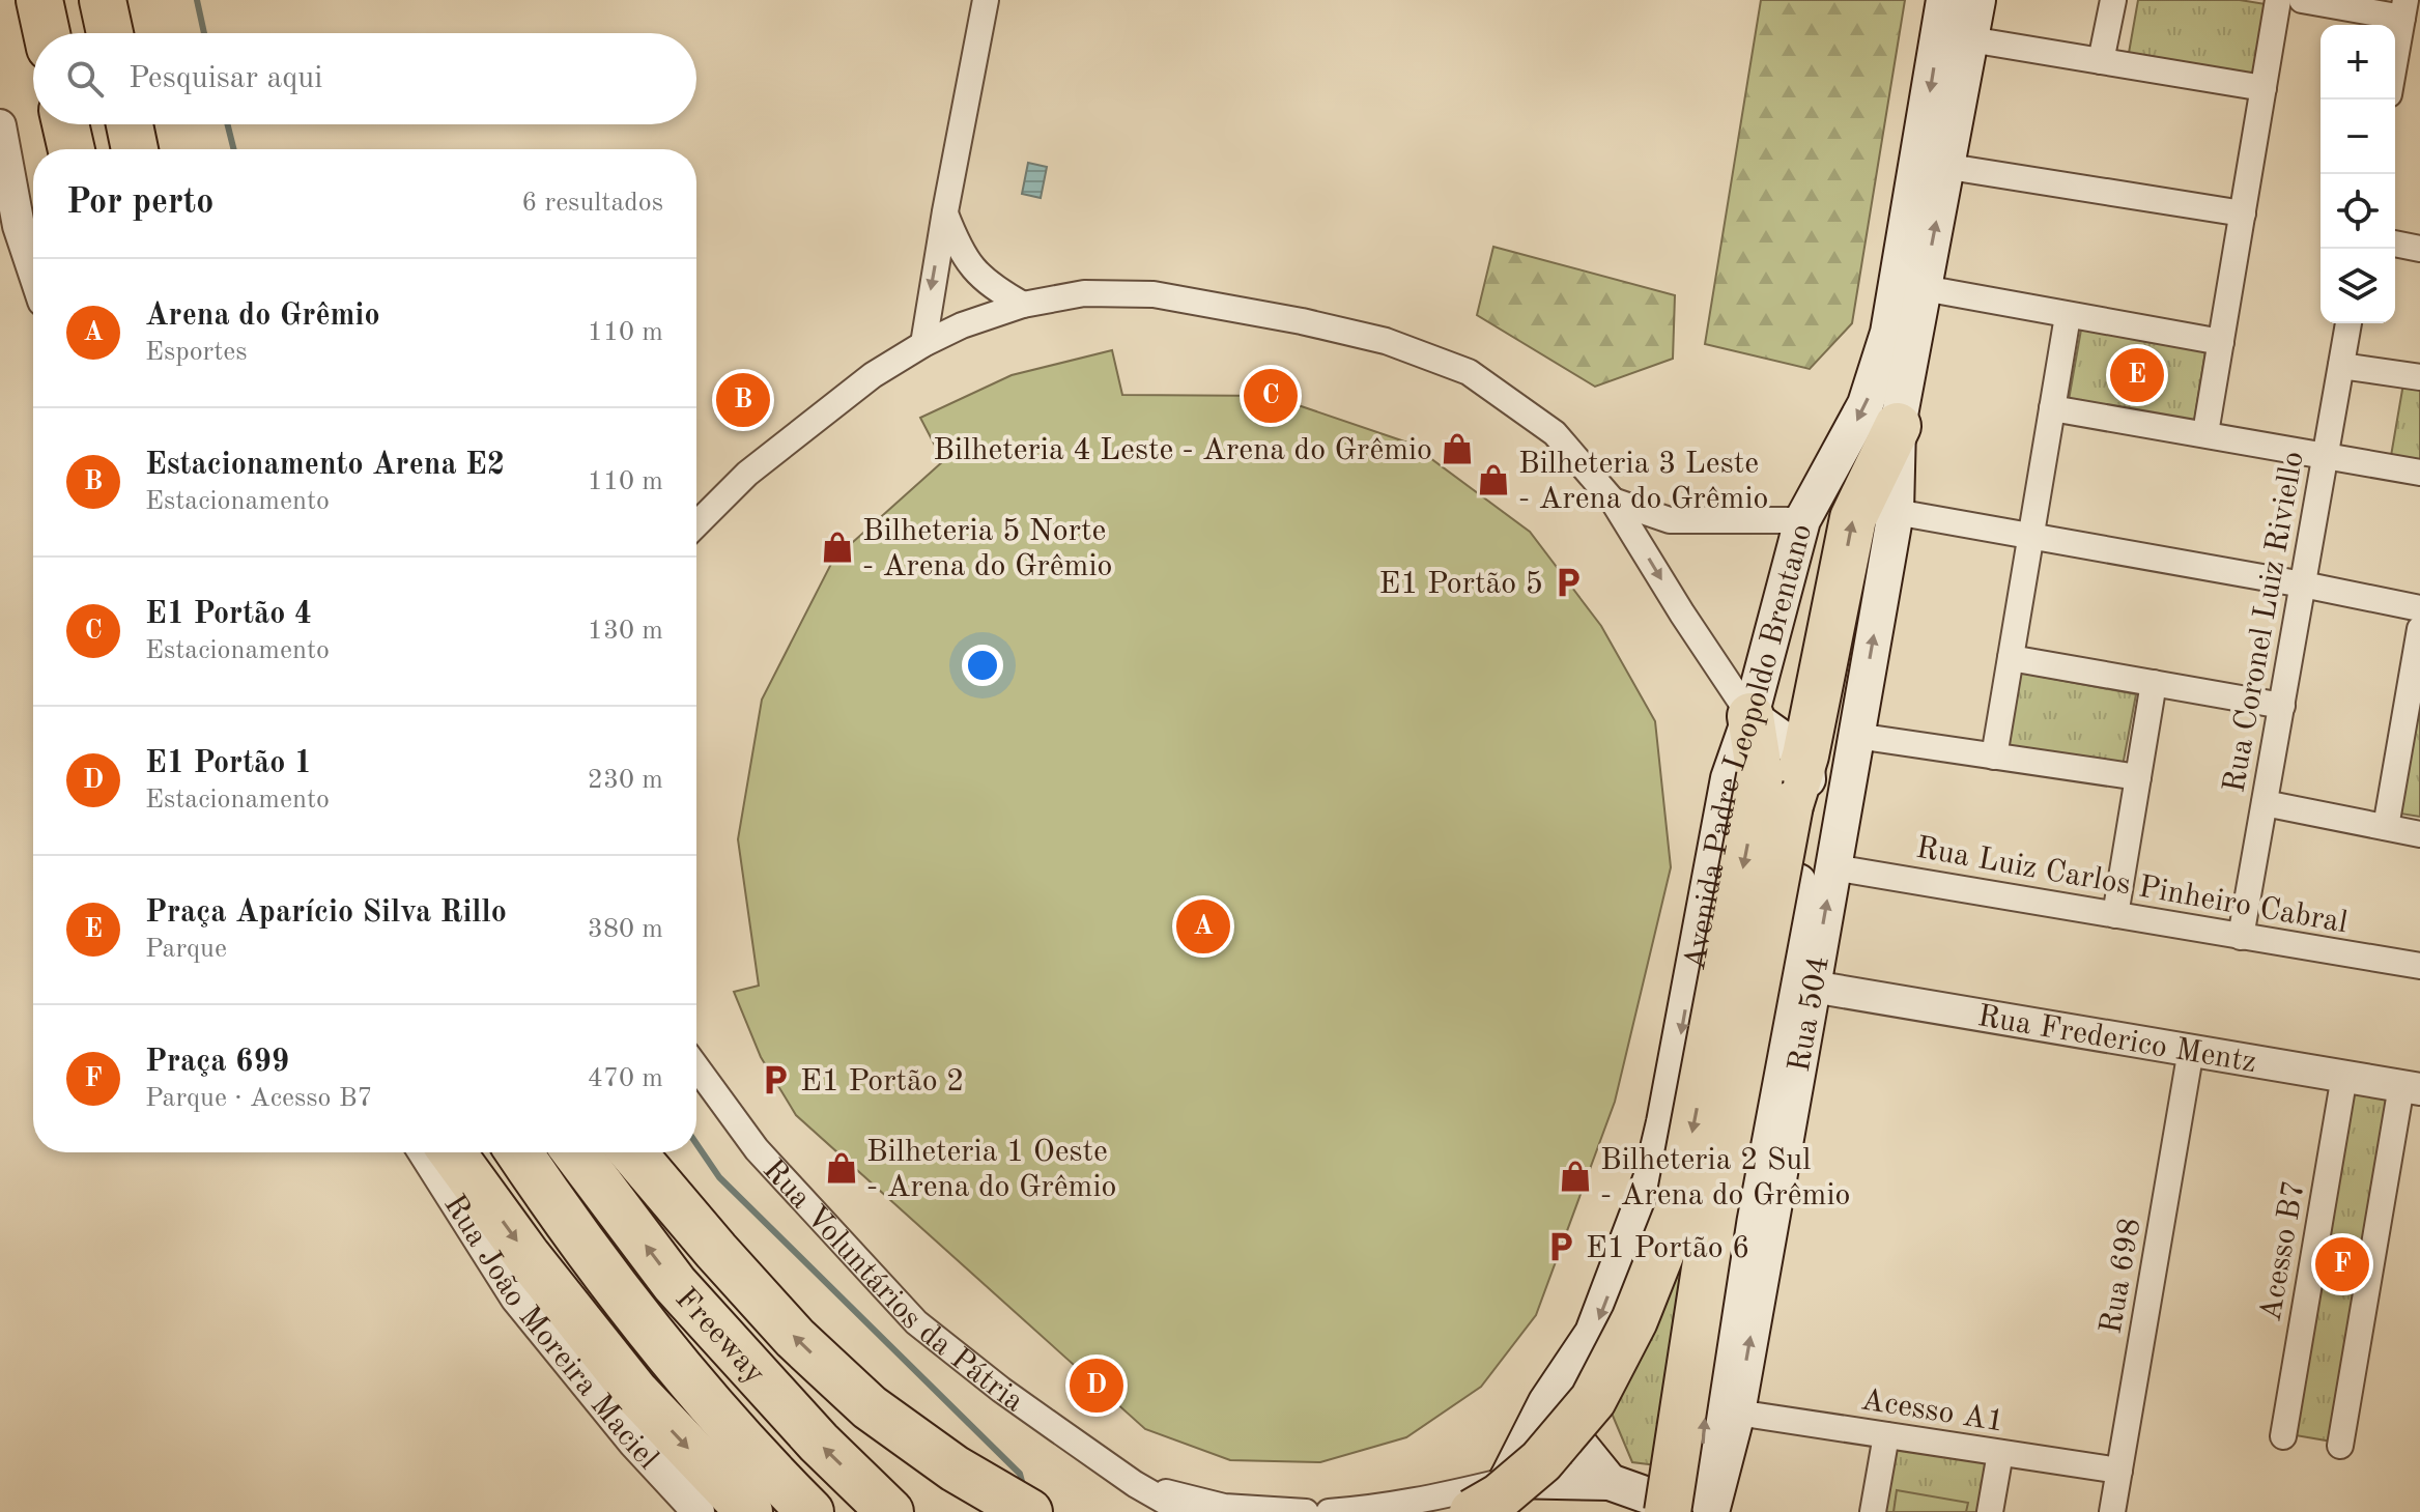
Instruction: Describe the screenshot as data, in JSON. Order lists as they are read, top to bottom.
{
  "streets": {
    "highway": ["Freeway"],
    "main road": ["Avenida Padre Leopoldo Brentano", "Rua 504"],
    "street": [
      "Rua Coronel Luiz Riviello",
      "Rua Luiz Carlos Pinheiro Cabral",
      "Rua Frederico Mentz",
      "Acesso B7",
      "Rua 698",
      "Rua Voluntários da Pátria",
      "Rua João Moreira Maciel",
      "Acesso A1"
    ]
  },
  "crossings": [
    ["Rua Coronel Luiz Riviello", "Rua Luiz Carlos Pinheiro Cabral"],
    ["Avenida Padre Leopoldo Brentano", "Rua 504"],
    ["Rua Luiz Carlos Pinheiro Cabral", "Rua 504"],
    ["Rua 504", "Rua Frederico Mentz"],
    ["Rua 504", "Acesso A1"],
    ["Rua Frederico Mentz", "Acesso B7"],
    ["Rua Frederico Mentz", "Rua 698"],
    ["Rua 698", "Acesso A1"]
  ],
  "places": {
    "shop": [
      "Bilheteria 4 Leste - Arena do Grêmio",
      "Bilheteria 3 Leste - Arena do Grêmio",
      "Bilheteria 5 Norte - Arena do Grêmio",
      "Bilheteria 1 Oeste - Arena do Grêmio",
      "Bilheteria 2 Sul - Arena do Grêmio"
    ],
    "parking": ["E1 Portão 5", "E1 Portão 2", "E1 Portão 6"]
  },
  "page": {
    "map_buttons": ["+", "−"],
    "search": "Pesquisar aqui",
    "heading": ["Por perto", "6 resultados"],
    "list": [
      {
        "mark": "A",
        "name": "Arena do Grêmio",
        "note": "Esportes",
        "value": "110 m"
      },
      {
        "mark": "B",
        "name": "Estacionamento Arena E2",
        "note": "Estacionamento",
        "value": "110 m"
      },
      {
        "mark": "C",
        "name": "E1 Portão 4",
        "note": "Estacionamento",
        "value": "130 m"
      },
      {
        "mark": "D",
        "name": "E1 Portão 1",
        "note": "Estacionamento",
        "value": "230 m"
      },
      {
        "mark": "E",
        "name": "Praça Aparício Silva Rillo",
        "note": "Parque",
        "value": "380 m"
      },
      {
        "mark": "F",
        "name": "Praça 699",
        "note": "Parque · Acesso B7",
        "value": "470 m"
      }
    ],
    "pins": [
      "E",
      "C",
      "B",
      "A",
      "F",
      "D"
    ]
  }
}
